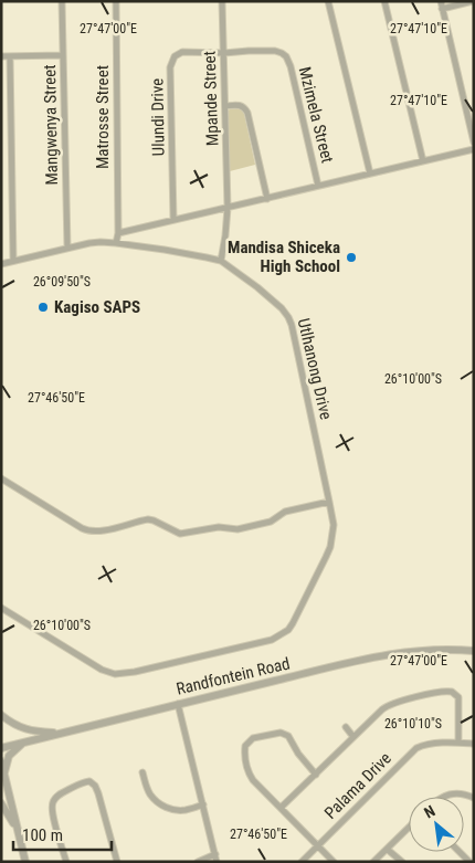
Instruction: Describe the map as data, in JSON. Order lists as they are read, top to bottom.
{
  "streets": {
    "street": [
      "Mpande Street",
      "Mzimela Street",
      "Matrosse Street",
      "Ulundi Drive",
      "Mangwenya Street",
      "Utlhanong Drive",
      "Randfontein Road",
      "Palama Drive"
    ]
  },
  "crossings": [
    ["Mpande Street", "Ulundi Drive"],
    ["Mpande Street", "Utlhanong Drive"],
    ["Mzimela Street", "Ulundi Drive"],
    ["Mangwenya Street", "Utlhanong Drive"]
  ],
  "places": ["Mandisa Shiceka High School", "Kagiso SAPS"],
  "scale_bar": "100 m",
  "north": "top left",
  "coordinates": [
    "27°47'00\"E",
    "27°47'10\"E",
    "26°09'50\"S",
    "26°10'00\"S",
    "27°46'50\"E",
    "26°10'10\"S"
  ]
}
